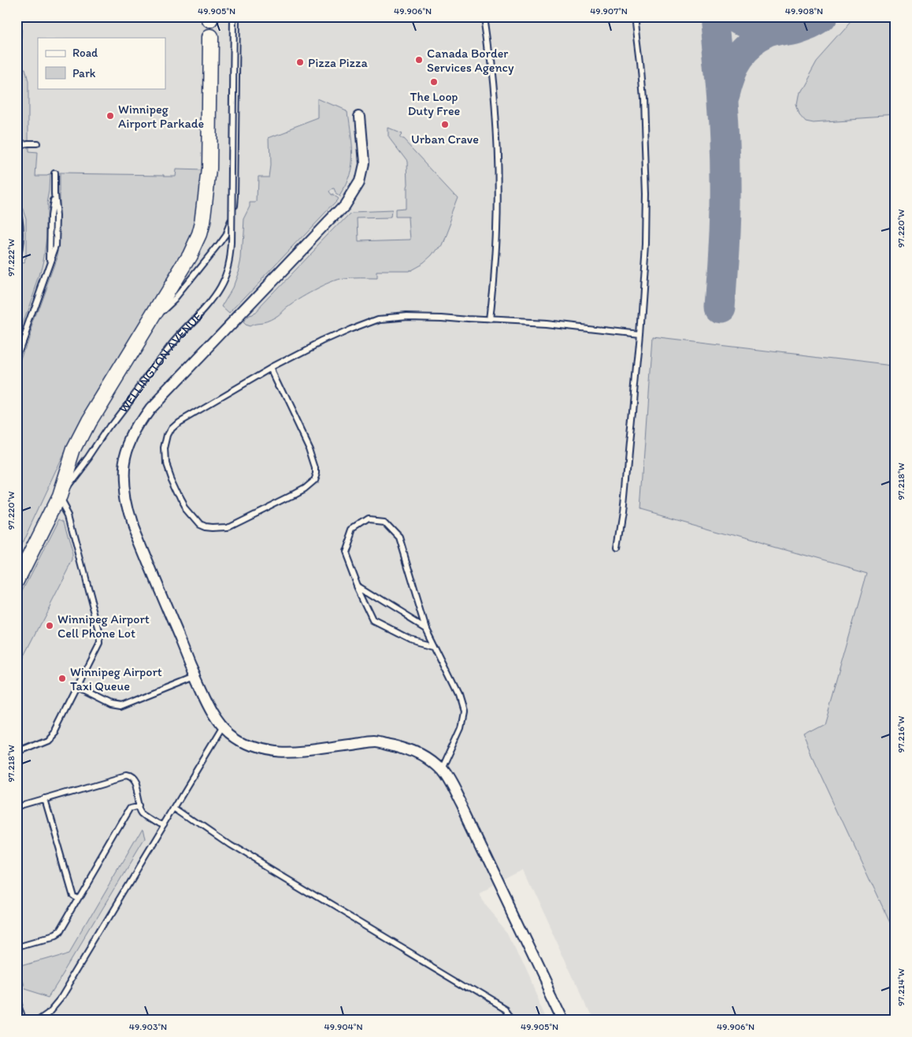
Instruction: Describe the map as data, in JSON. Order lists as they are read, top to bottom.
{
  "streets": {
    "main road": ["WELLINGTON AVENUE"]
  },
  "places": [
    "Canada Border Services Agency",
    "Pizza Pizza",
    "The Loop Duty Free",
    "Winnipeg Airport Parkade",
    "Urban Crave",
    "Winnipeg Airport Cell Phone Lot",
    "Winnipeg Airport Taxi Queue"
  ],
  "legend": ["Road", "Park"],
  "coordinates": [
    "49.905°N",
    "49.906°N",
    "49.907°N",
    "49.908°N",
    "97.220°W",
    "97.222°W",
    "97.218°W",
    "97.216°W",
    "97.214°W",
    "49.903°N",
    "49.904°N"
  ]
}
